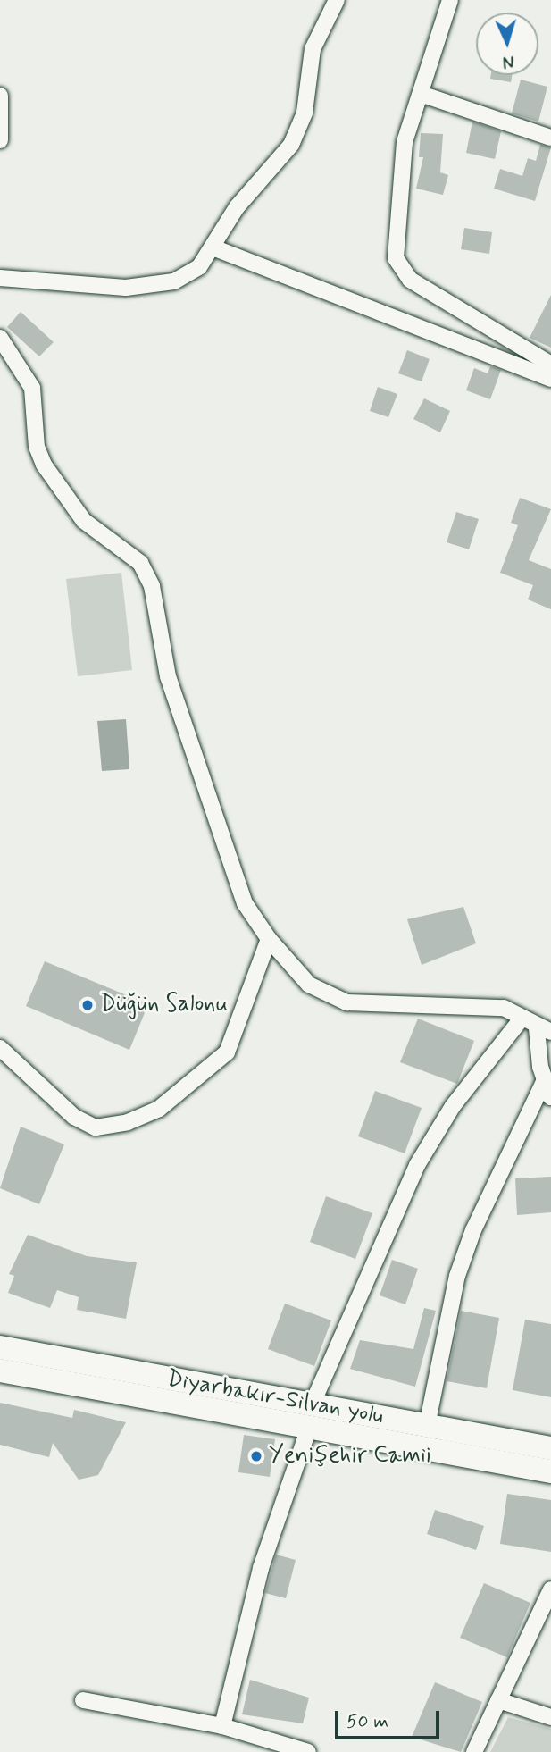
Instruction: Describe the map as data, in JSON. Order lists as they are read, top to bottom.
{
  "streets": {
    "highway": ["Diyarbakır-Silvan yolu"]
  },
  "places": ["Düğün Salonu", "Yenişehir Camii"],
  "scale_bar": "50 m",
  "north": "bottom"
}
